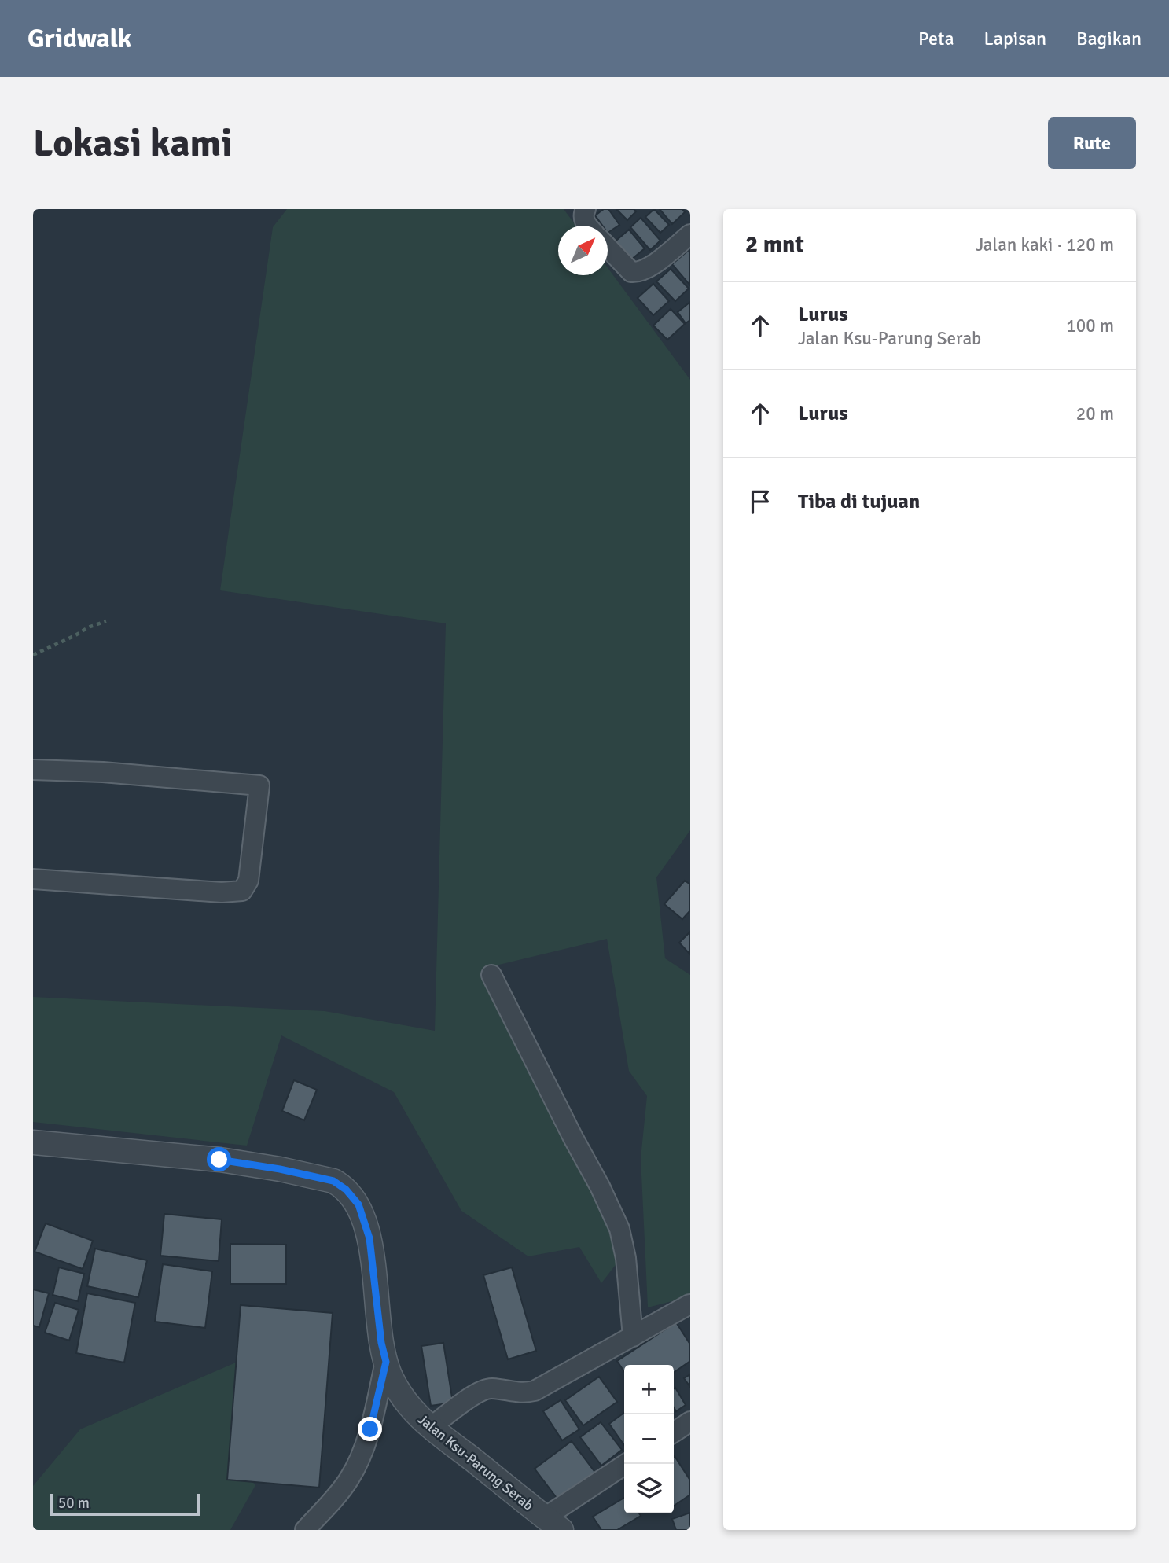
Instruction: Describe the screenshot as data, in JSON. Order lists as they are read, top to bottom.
{
  "streets": {
    "street": ["Jalan Ksu-Parung Serab"]
  },
  "scale_bar": "50 m",
  "north": "top right",
  "page": {
    "header": "Gridwalk",
    "nav": ["Peta", "Lapisan", "Bagikan"],
    "buttons": "Rute",
    "title": "Lokasi kami",
    "heading": ["2 mnt", "Jalan kaki · 120 m"],
    "list": [
      ["Lurus", "Jalan Ksu-Parung Serab", "100 m"],
      ["Lurus", "20 m"],
      "Tiba di tujuan"
    ],
    "map_buttons": ["+", "−"],
    "scale": "50 m"
  }
}
